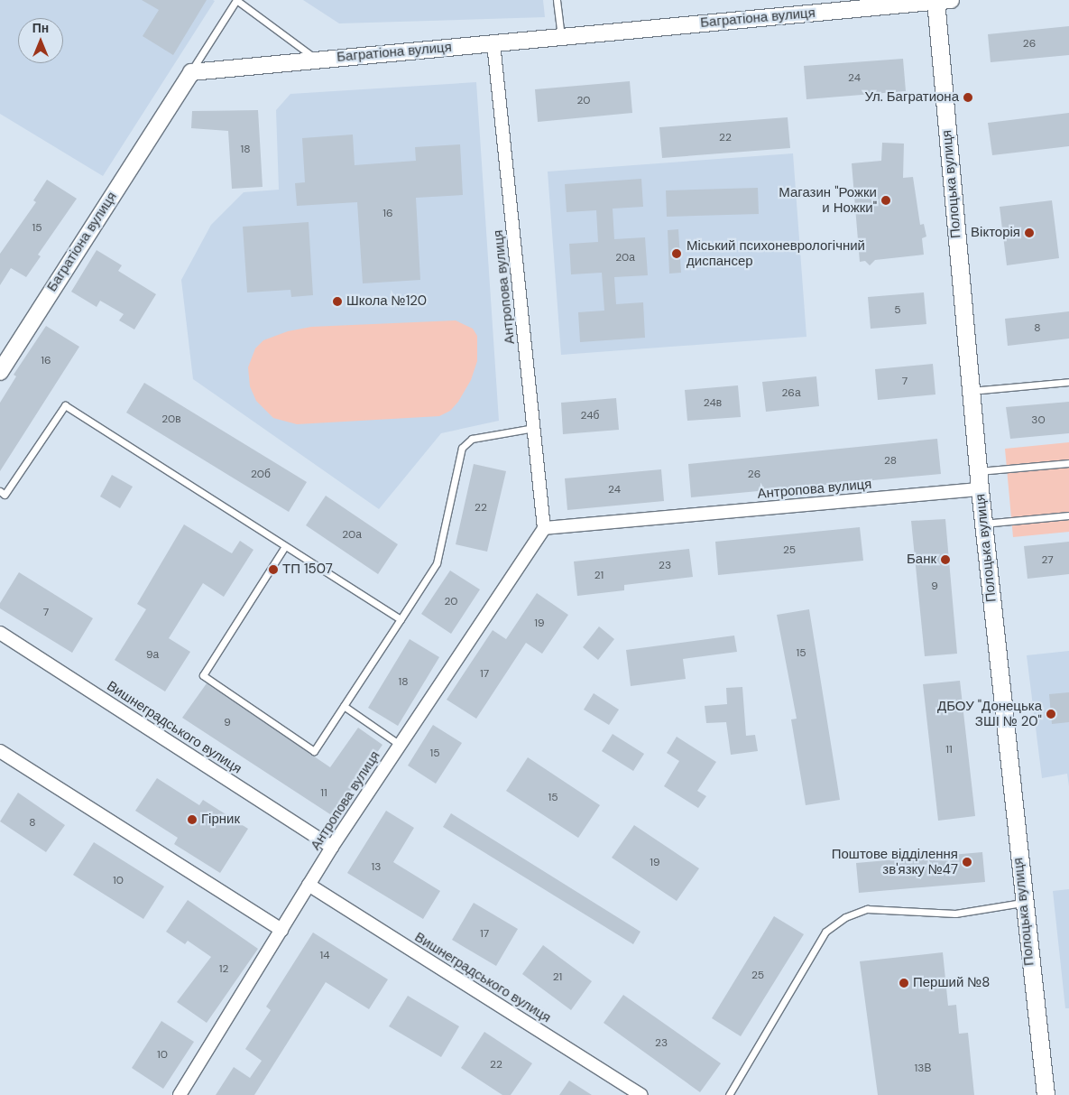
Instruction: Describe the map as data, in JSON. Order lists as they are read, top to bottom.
{
  "streets": {
    "main road": ["Полоцька вулиця"],
    "street": ["Багратіона вулиця", "Антропова вулиця", "Вишнеградського вулиця"]
  },
  "crossings": [
    ["Багратіона вулиця", "Полоцька вулиця"],
    ["Багратіона вулиця", "Антропова вулиця"],
    ["Полоцька вулиця", "Антропова вулиця"],
    ["Антропова вулиця", "Вишнеградського вулиця"]
  ],
  "places": [
    "Ул. Багратиона",
    "Магазин \"Рожки и Ножки\"",
    "Вікторія",
    "Міський психоневрологічний диспансер",
    "Школа №120",
    "Банк",
    "ТП 1507",
    "ДБОУ \"Донецька ЗШІ № 20\"",
    "Гірник",
    "Поштове відділення зв'язку №47",
    "Перший №8"
  ],
  "house_numbers": [
    "26",
    "24",
    "20",
    "22",
    "18",
    "16",
    "15",
    "20а",
    "5",
    "8",
    "16",
    "7",
    "26а",
    "24в",
    "24б",
    "20в",
    "30",
    "28",
    "20б",
    "26",
    "24",
    "22",
    "20а",
    "25",
    "27",
    "23",
    "21",
    "9",
    "20",
    "7",
    "19",
    "15",
    "9а",
    "17",
    "18",
    "9",
    "11",
    "15",
    "11",
    "15",
    "8",
    "19",
    "13",
    "10",
    "17",
    "14",
    "12",
    "25",
    "21",
    "23",
    "10",
    "22",
    "13В"
  ],
  "north": "top"
}
